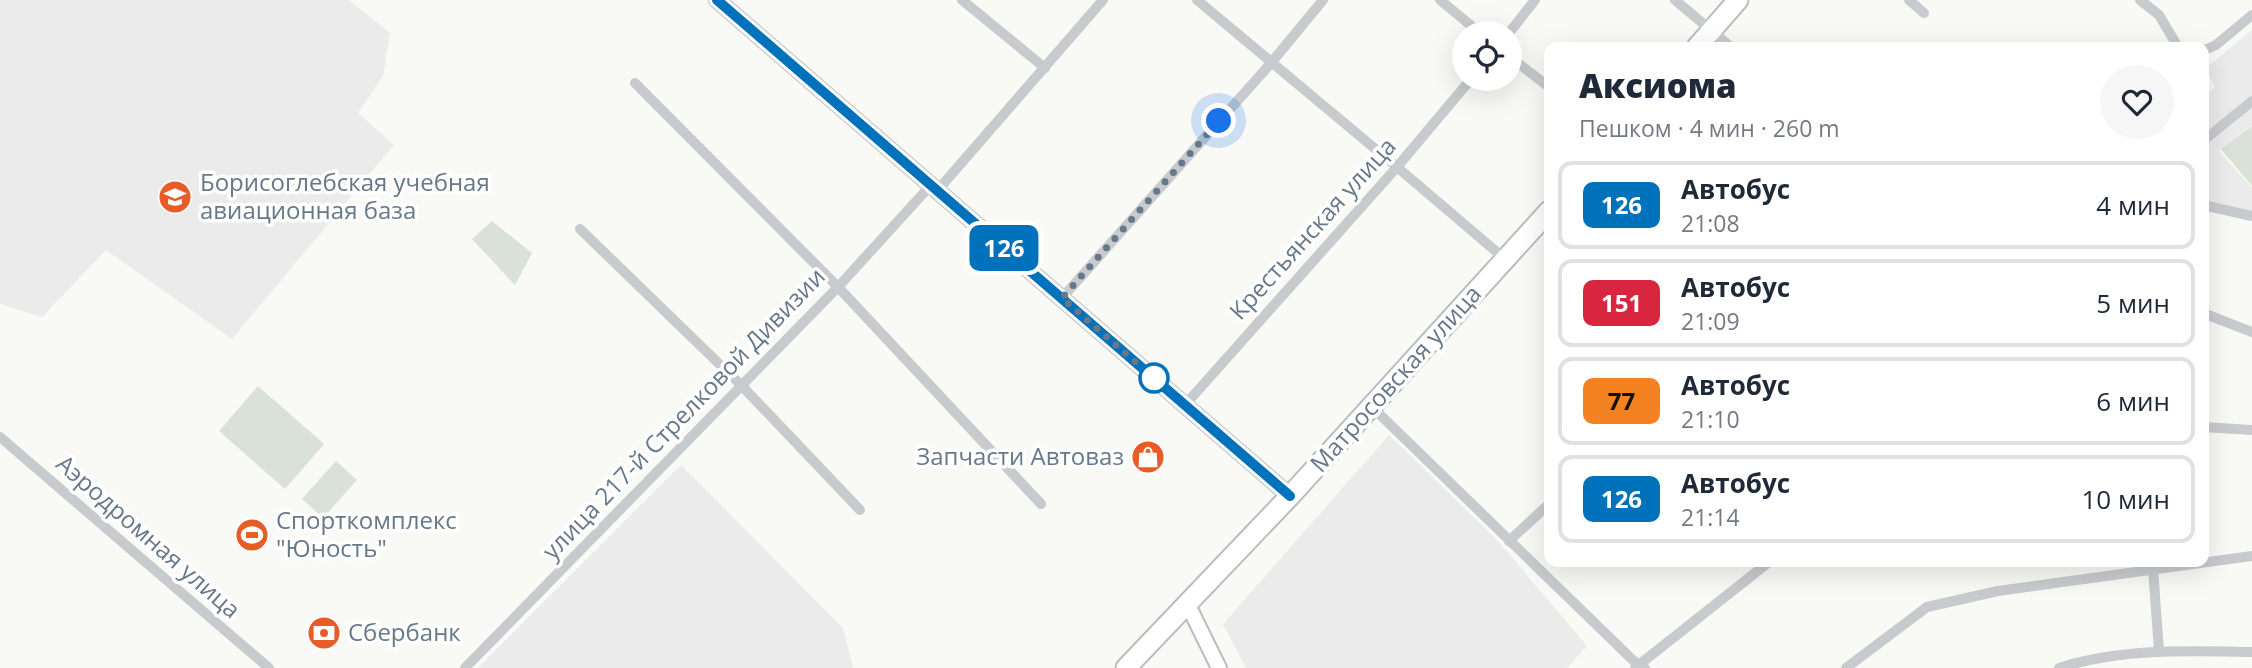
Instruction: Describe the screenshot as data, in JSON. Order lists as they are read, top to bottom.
{
  "streets": {
    "highway": ["Матросовская улица"],
    "street": ["Крестьянская улица", "улица 217-й Стрелковой Дивизии", "Аэродромная улица"]
  },
  "places": {
    "school or university": ["Борисоглебская учебная авиационная база"],
    "shop": ["Запчасти Автоваз"],
    "sports": ["Спорткомплекс \"Юность\""],
    "bank": ["Сбербанк"]
  },
  "lines": ["bus line 126"],
  "page": {
    "on_map": "126",
    "heading": ["Аксиома", "Пешком · 4 мин · 260 m"],
    "list": [
      {
        "mark": "126",
        "name": "Автобус",
        "note": "21:08",
        "value": "4 мин"
      },
      {
        "mark": "151",
        "name": "Автобус",
        "note": "21:09",
        "value": "5 мин"
      },
      {
        "mark": "77",
        "name": "Автобус",
        "note": "21:10",
        "value": "6 мин"
      },
      {
        "mark": "126",
        "name": "Автобус",
        "note": "21:14",
        "value": "10 мин"
      }
    ]
  }
}
